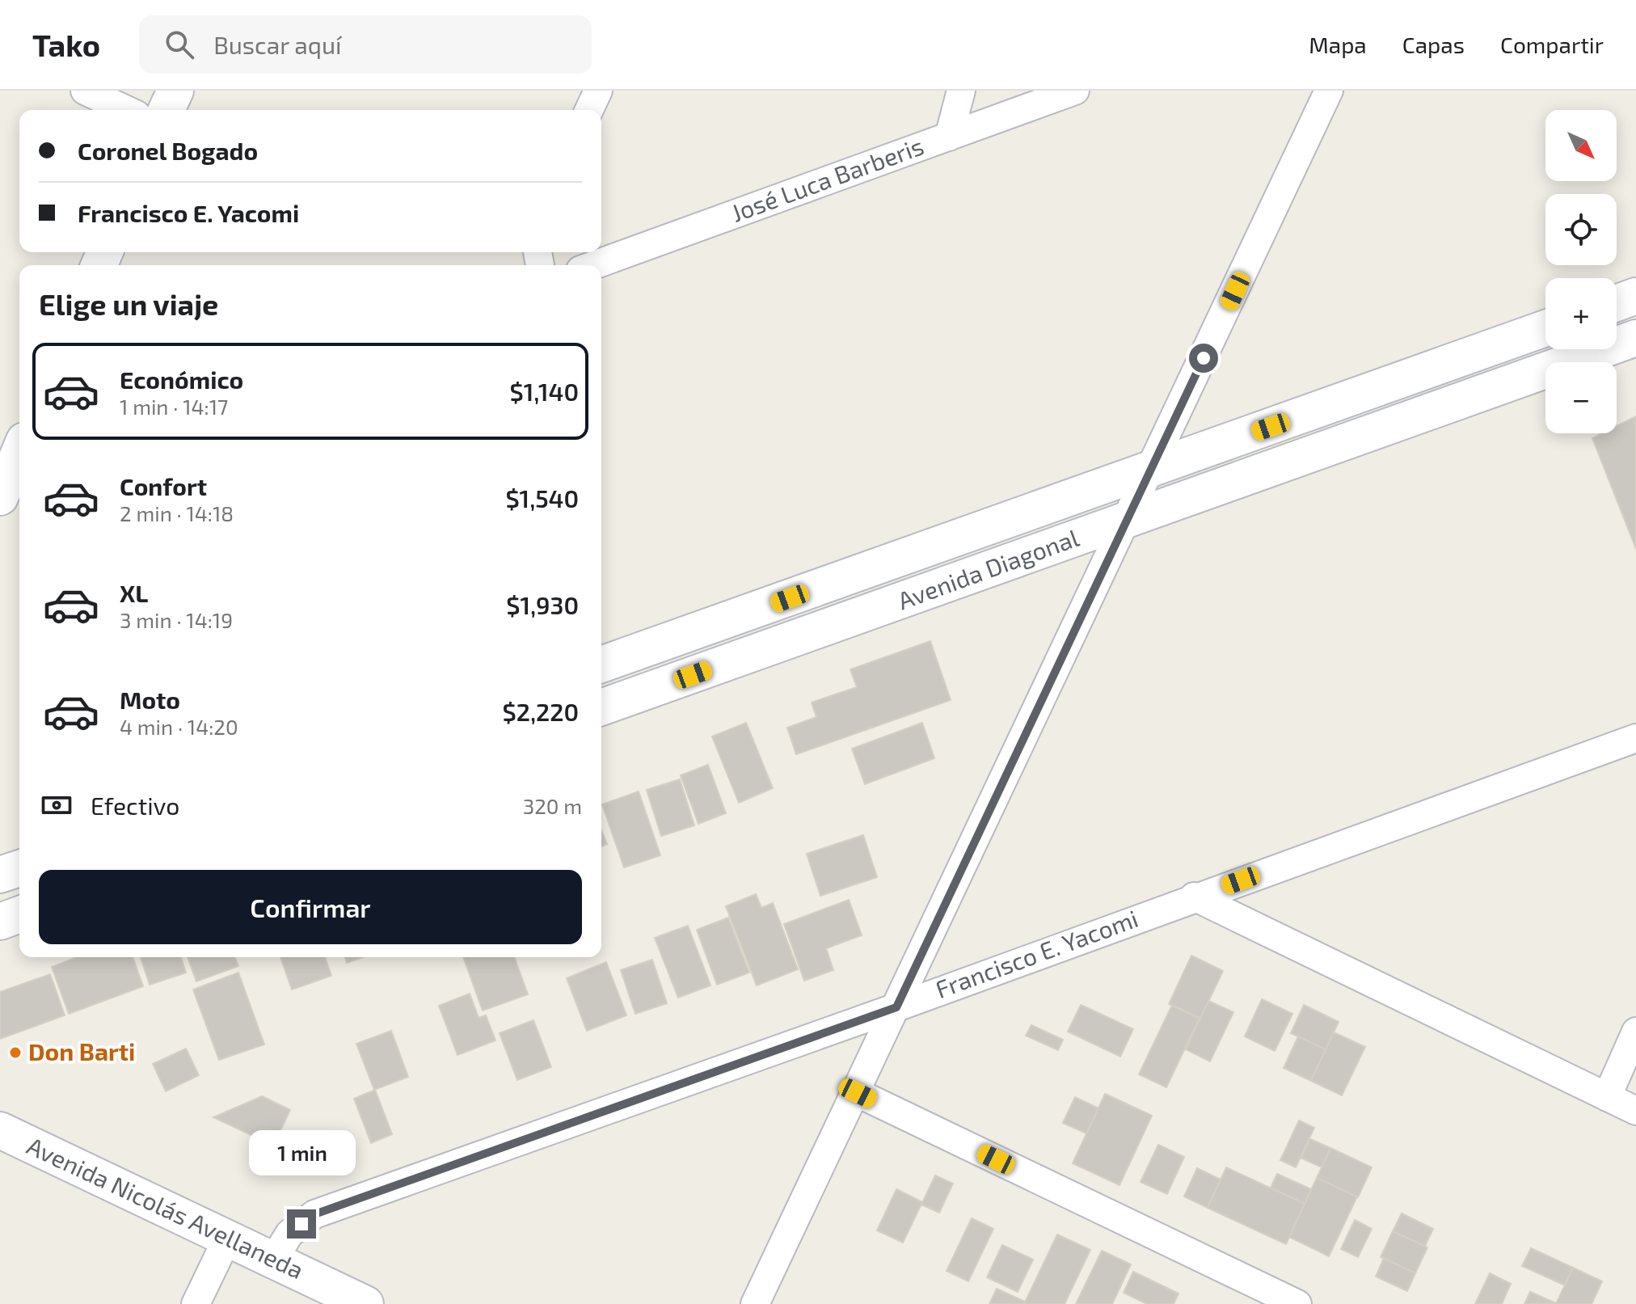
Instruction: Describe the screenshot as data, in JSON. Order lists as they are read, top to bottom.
{
  "streets": {
    "main road": ["Avenida Diagonal", "Avenida Nicolás Avellaneda"],
    "street": ["José Luca Barberis", "Francisco E. Yacomi"]
  },
  "crossings": [
    ["Francisco E. Yacomi", "Avenida Nicolás Avellaneda"]
  ],
  "places": ["Don Barti"],
  "north": "bottom right",
  "page": {
    "header": "Tako",
    "search": "Buscar aquí",
    "nav": ["Mapa", "Capas", "Compartir"],
    "map_buttons": ["+", "−"],
    "banner": ["Coronel Bogado", "Francisco E. Yacomi"],
    "heading": "Elige un viaje",
    "list": [
      {
        "name": "Económico",
        "note": "1 min · 14:17",
        "value": "$1,140"
      },
      {
        "name": "Confort",
        "note": "2 min · 14:18",
        "value": "$1,540"
      },
      {
        "name": "XL",
        "note": "3 min · 14:19",
        "value": "$1,930"
      },
      {
        "name": "Moto",
        "note": "4 min · 14:20",
        "value": "$2,220"
      }
    ],
    "pay": ["Efectivo", "320 m"],
    "buttons": "Confirmar",
    "bubble": "1 min"
  }
}
